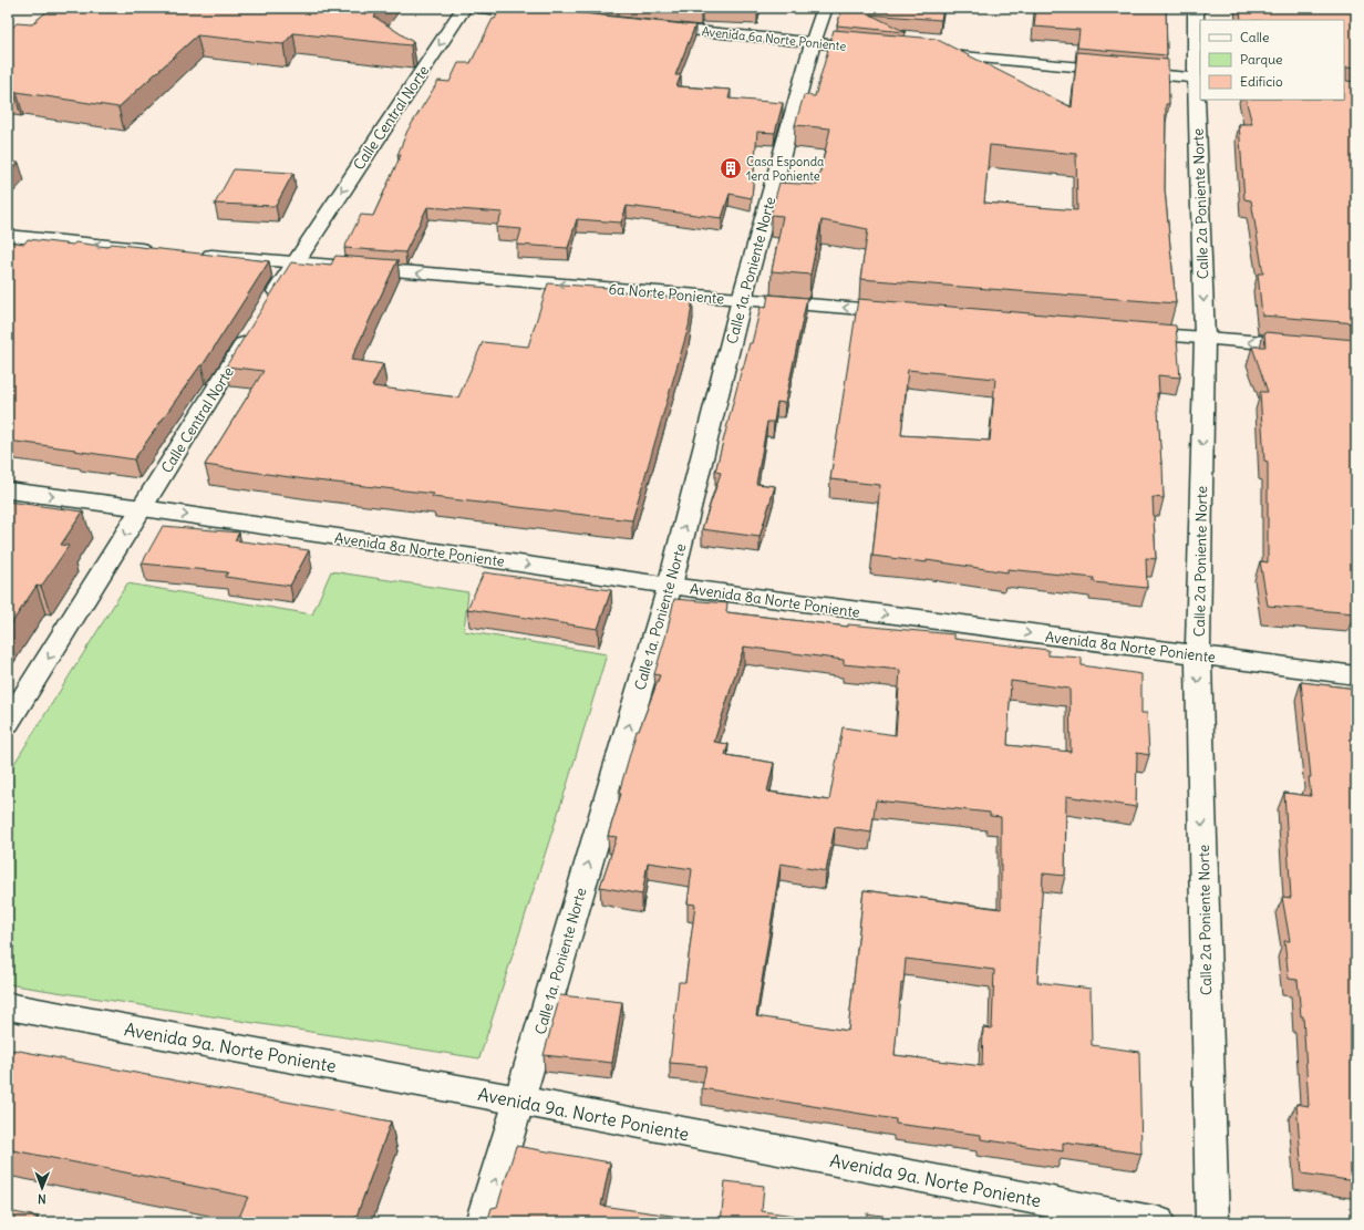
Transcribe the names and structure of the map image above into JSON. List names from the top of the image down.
{
  "streets": {
    "street": [
      "Avenida 6a Norte Poniente",
      "Calle Central Norte",
      "Calle 2a Poniente Norte",
      "Calle 1a. Poniente Norte",
      "6a Norte Poniente",
      "Avenida 8a Norte Poniente",
      "Avenida 9a. Norte Poniente"
    ]
  },
  "crossings": [
    ["Avenida 6a Norte Poniente", "Calle 1a. Poniente Norte"],
    ["Calle Central Norte", "6a Norte Poniente"],
    ["Calle Central Norte", "Avenida 8a Norte Poniente"],
    ["Calle 2a Poniente Norte", "Avenida 8a Norte Poniente"],
    ["Calle 1a. Poniente Norte", "6a Norte Poniente"],
    ["Calle 1a. Poniente Norte", "Avenida 8a Norte Poniente"],
    ["Calle 1a. Poniente Norte", "Avenida 9a. Norte Poniente"]
  ],
  "one_way": [
    "Calle Central Norte",
    "Calle 2a Poniente Norte",
    "Calle 1a. Poniente Norte",
    "6a Norte Poniente",
    "Avenida 8a Norte Poniente"
  ],
  "places": {
    "building": ["Casa Esponda 1era Poniente"]
  },
  "legend": ["Calle", "Parque", "Edificio"],
  "north": "bottom"
}
